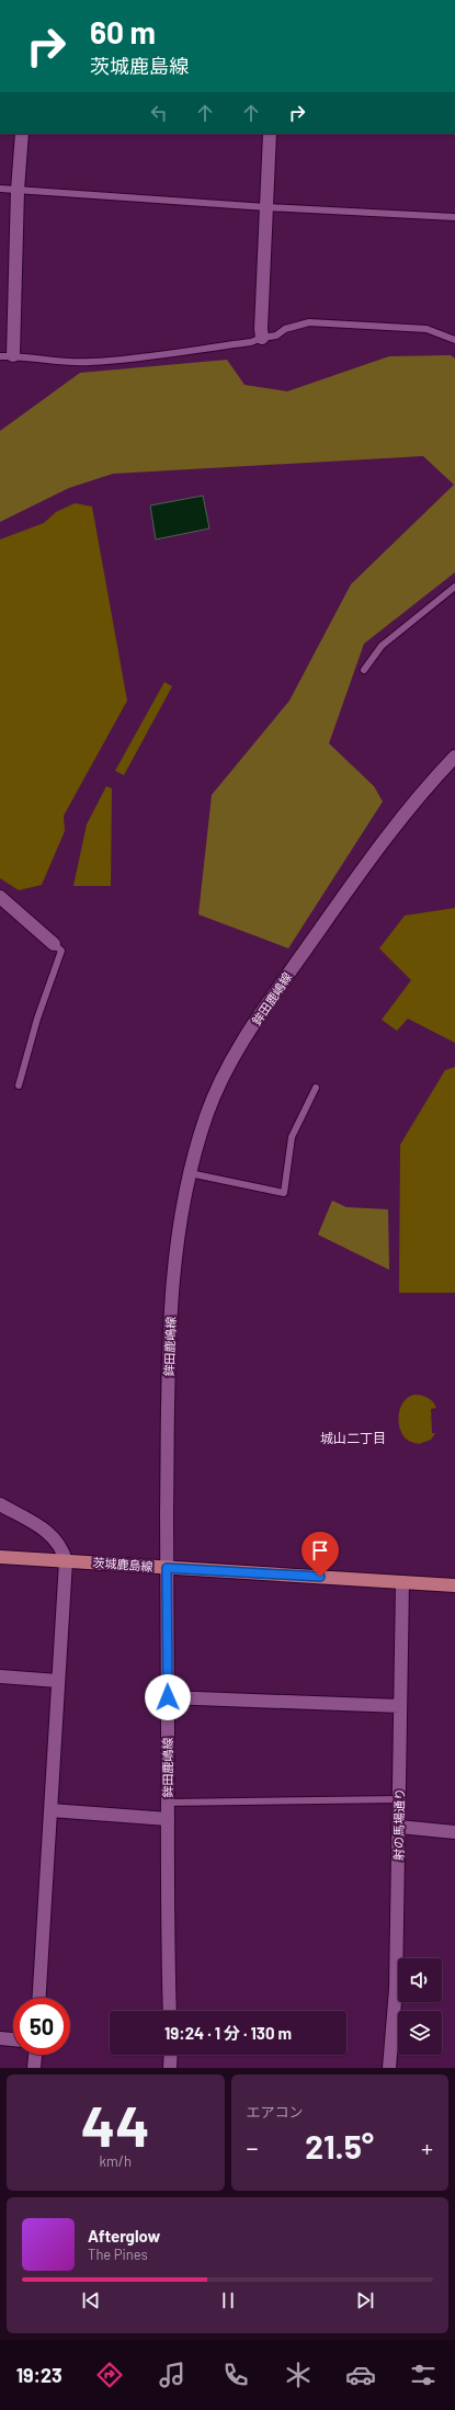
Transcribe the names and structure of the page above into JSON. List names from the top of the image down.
{
  "streets": {
    "main road": ["茨城鹿島線"],
    "street": ["鉾田鹿嶋線", "射の馬場通り"]
  },
  "crossings": [
    ["鉾田鹿嶋線", "茨城鹿島線"],
    ["茨城鹿島線", "射の馬場通り"]
  ],
  "districts": ["城山二丁目"],
  "page": {
    "turn": ["60 m", "茨城鹿島線"],
    "limit": "50",
    "trip": "19:24 · 1 分 · 130 m",
    "tile": [
      ["44", "km/h"],
      "エアコン"
    ],
    "heat": ["−", "21.5°", "+"],
    "song": ["Afterglow", "The Pines"],
    "tabs": "19:23"
  }
}
